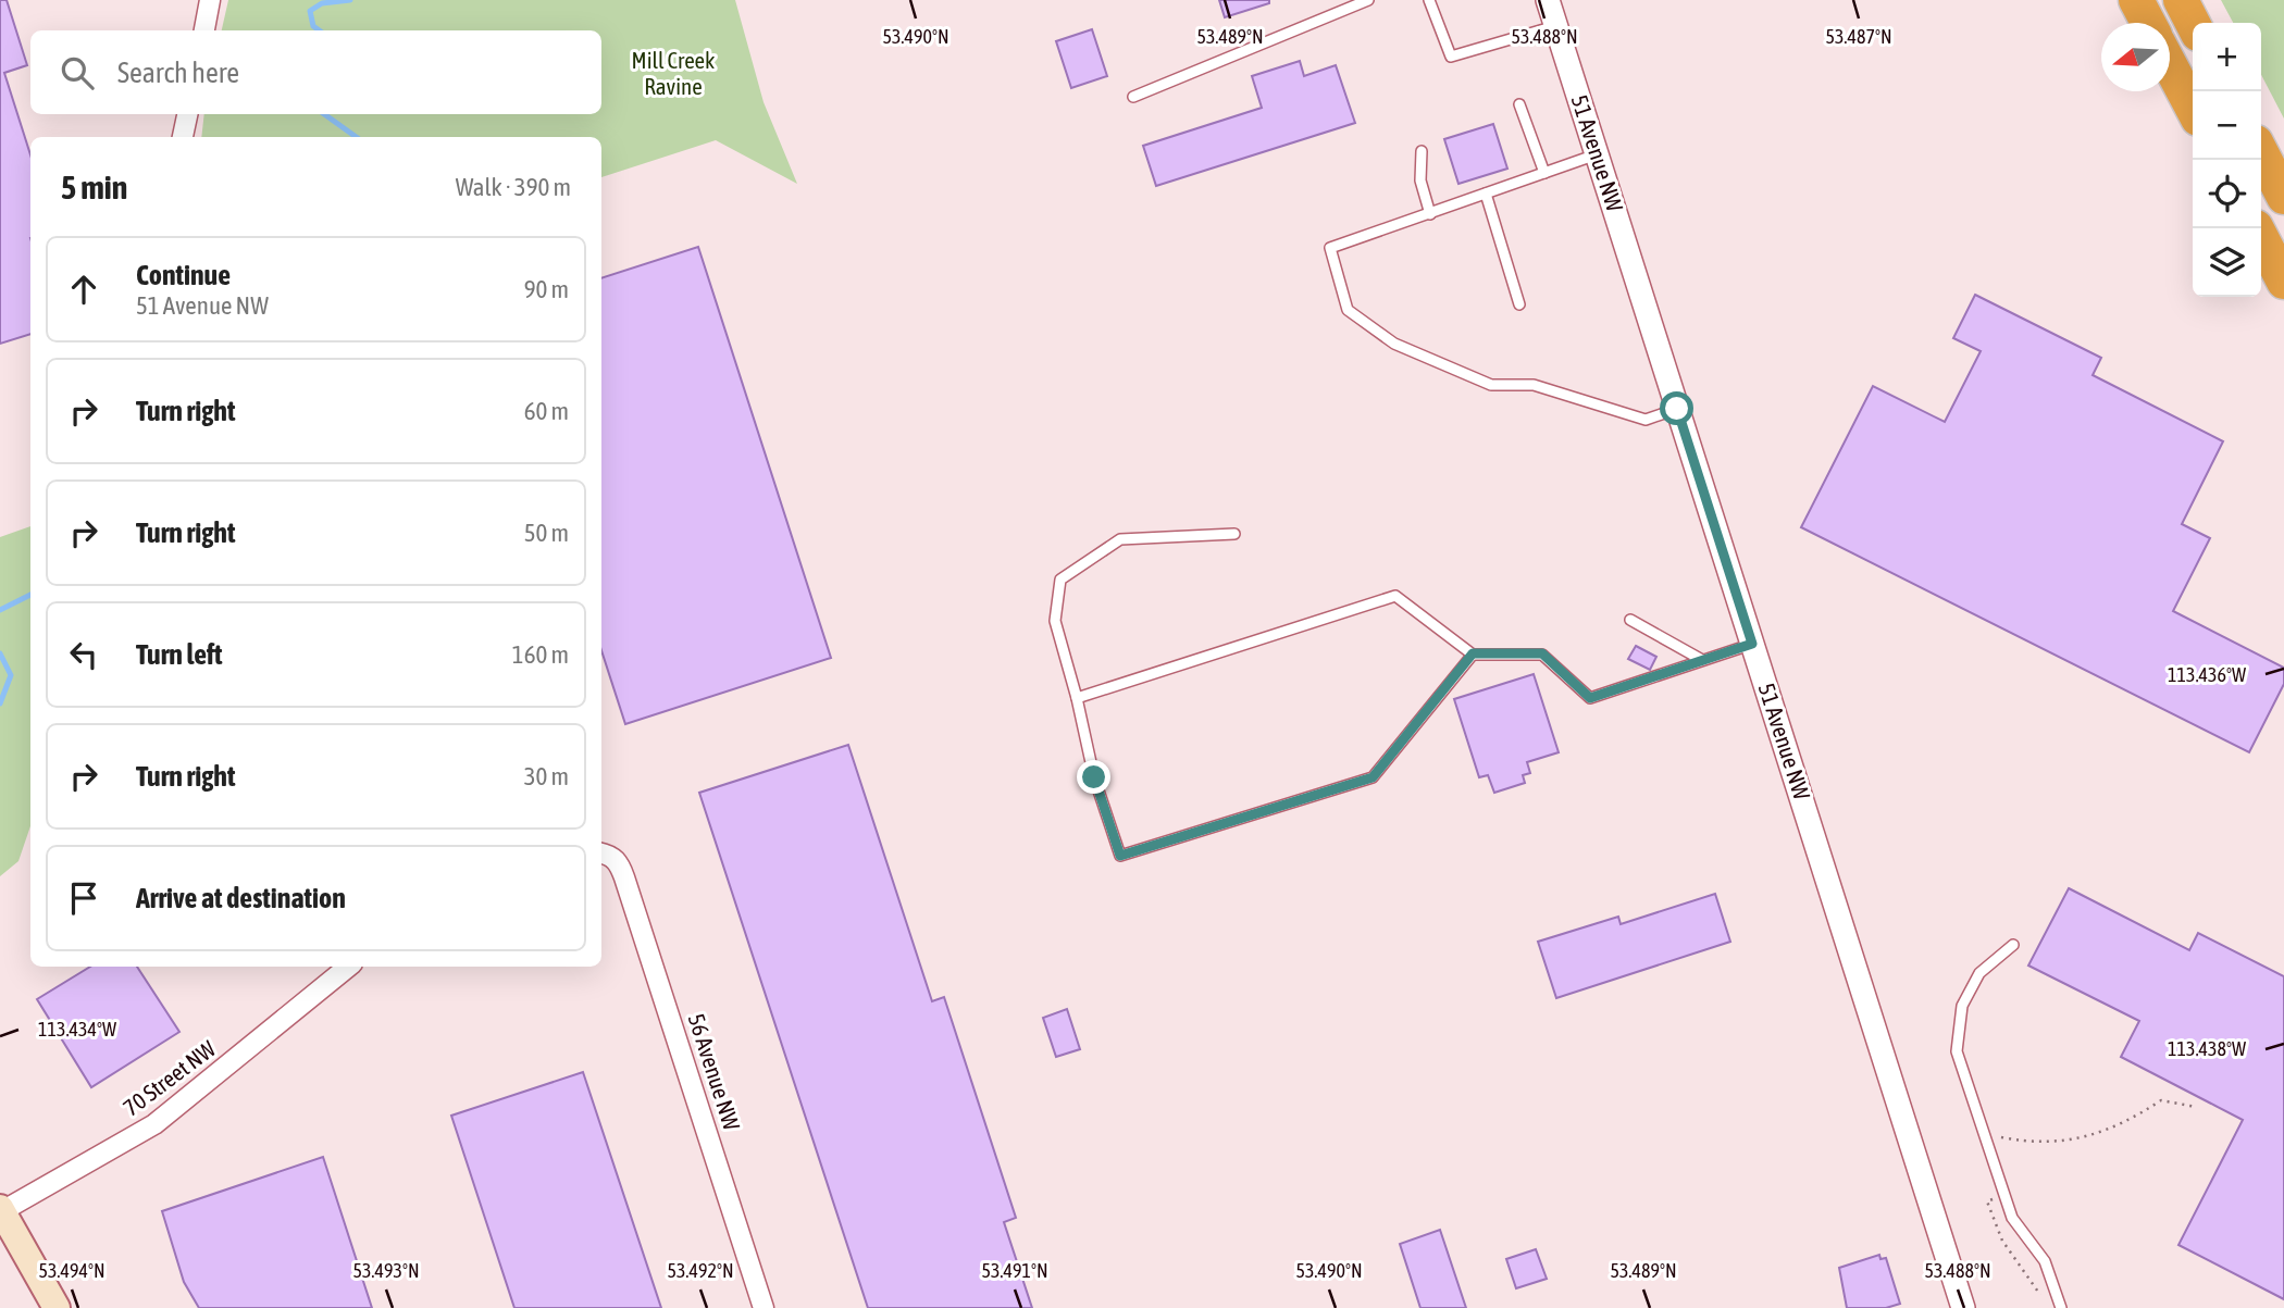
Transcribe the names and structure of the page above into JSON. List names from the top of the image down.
{
  "streets": {
    "street": ["51 Avenue NW", "56 Avenue NW", "70 Street NW"]
  },
  "parks": ["Mill Creek Ravine"],
  "north": "left",
  "page": {
    "map_buttons": ["+", "−"],
    "search": "Search here",
    "heading": ["5 min", "Walk · 390 m"],
    "list": [
      ["Continue", "51 Avenue NW", "90 m"],
      ["Turn right", "60 m"],
      ["Turn right", "50 m"],
      ["Turn left", "160 m"],
      ["Turn right", "30 m"],
      "Arrive at destination"
    ]
  },
  "coordinates": [
    "53.490°N",
    "53.489°N",
    "53.488°N",
    "53.487°N",
    "113.436°W",
    "113.434°W",
    "113.438°W",
    "53.493°N",
    "53.494°N",
    "53.492°N",
    "53.491°N"
  ]
}
